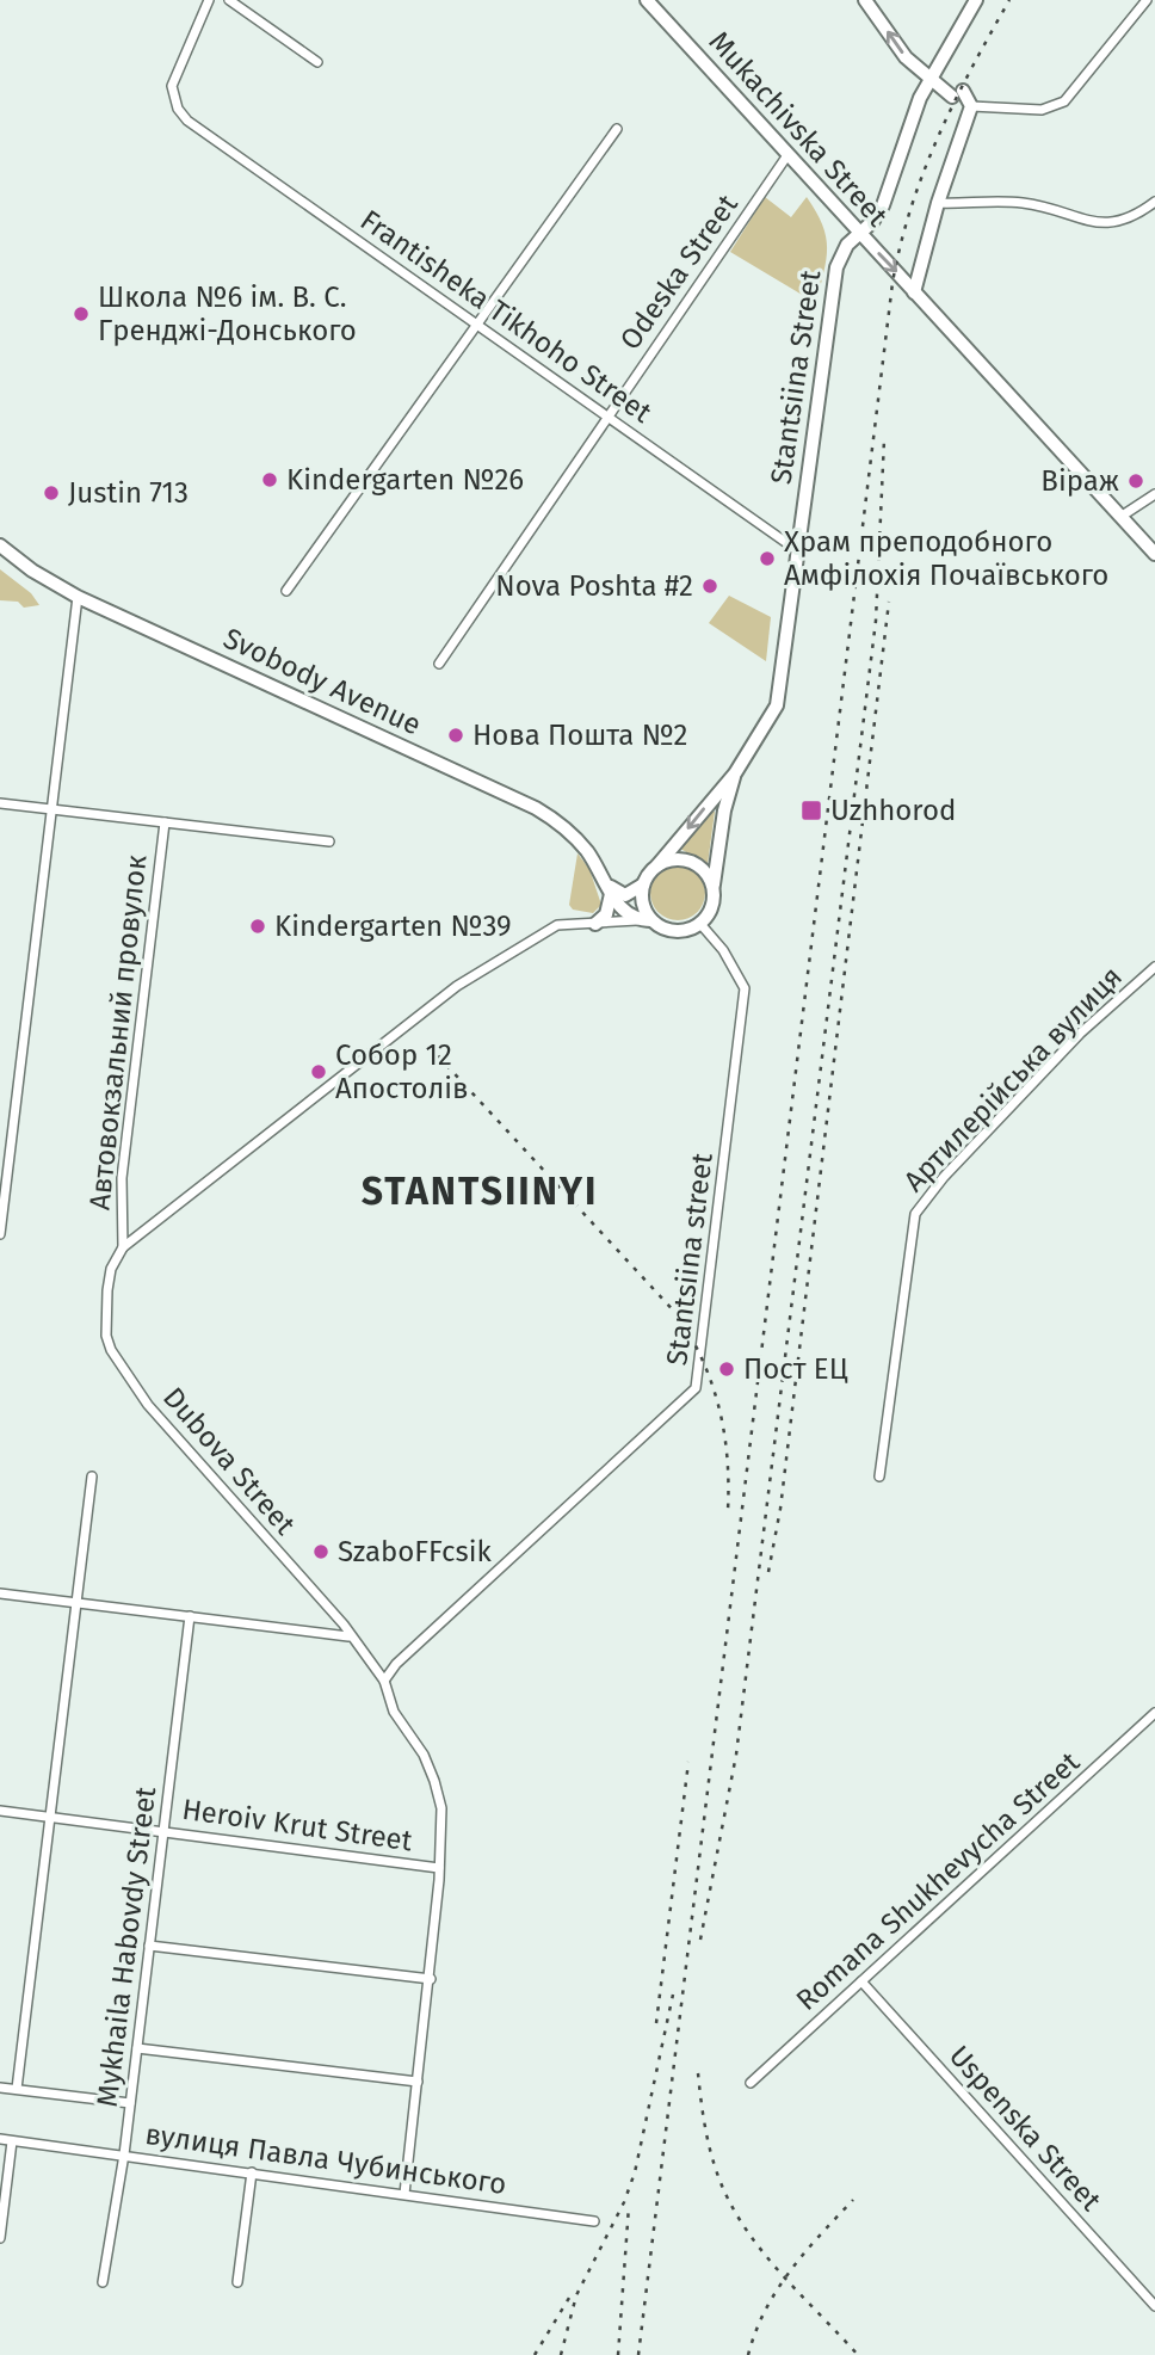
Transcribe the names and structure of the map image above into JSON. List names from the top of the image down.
{
  "streets": {
    "main road": ["Mukachivska Street", "Stantsiina Street", "Svobody Avenue"],
    "street": [
      "Odeska Street",
      "Frantisheka Tikhoho Street",
      "Автовокзальний провулок",
      "Артилерійська вулиця",
      "Stantsiina street",
      "Dubova Street",
      "Heroiv Krut Street",
      "Romana Shukhevycha Street",
      "Mykhaila Habovdy Street",
      "Uspenska Street",
      "вулиця Павла Чубинського"
    ]
  },
  "crossings": [
    ["Mukachivska Street", "Odeska Street"],
    ["Mukachivska Street", "Stantsiina Street"],
    ["Odeska Street", "Frantisheka Tikhoho Street"],
    ["Frantisheka Tikhoho Street", "Stantsiina Street"],
    ["Stantsiina Street", "Svobody Avenue"],
    ["Stantsiina Street", "Stantsiina street"],
    ["Svobody Avenue", "Stantsiina street"],
    ["Автовокзальний провулок", "Dubova Street"],
    ["Stantsiina street", "Dubova Street"],
    ["Dubova Street", "Heroiv Krut Street"],
    ["Dubova Street", "вулиця Павла Чубинського"],
    ["Heroiv Krut Street", "Mykhaila Habovdy Street"],
    ["Romana Shukhevycha Street", "Uspenska Street"],
    ["Mykhaila Habovdy Street", "вулиця Павла Чубинського"]
  ],
  "districts": ["STANTSIINYI"],
  "places": {
    "other": [
      "Школа №6 ім. В. С. Гренджі-Донського",
      "Kindergarten №26",
      "Віраж",
      "Justin 713",
      "Храм преподобного Амфілохія Почаївського",
      "Nova Poshta #2",
      "Нова Пошта №2",
      "Kindergarten №39",
      "Собор 12 Апостолів",
      "Пост ЕЦ",
      "SzaboFFcsik"
    ],
    "transit": ["Uzhhorod"]
  }
}
